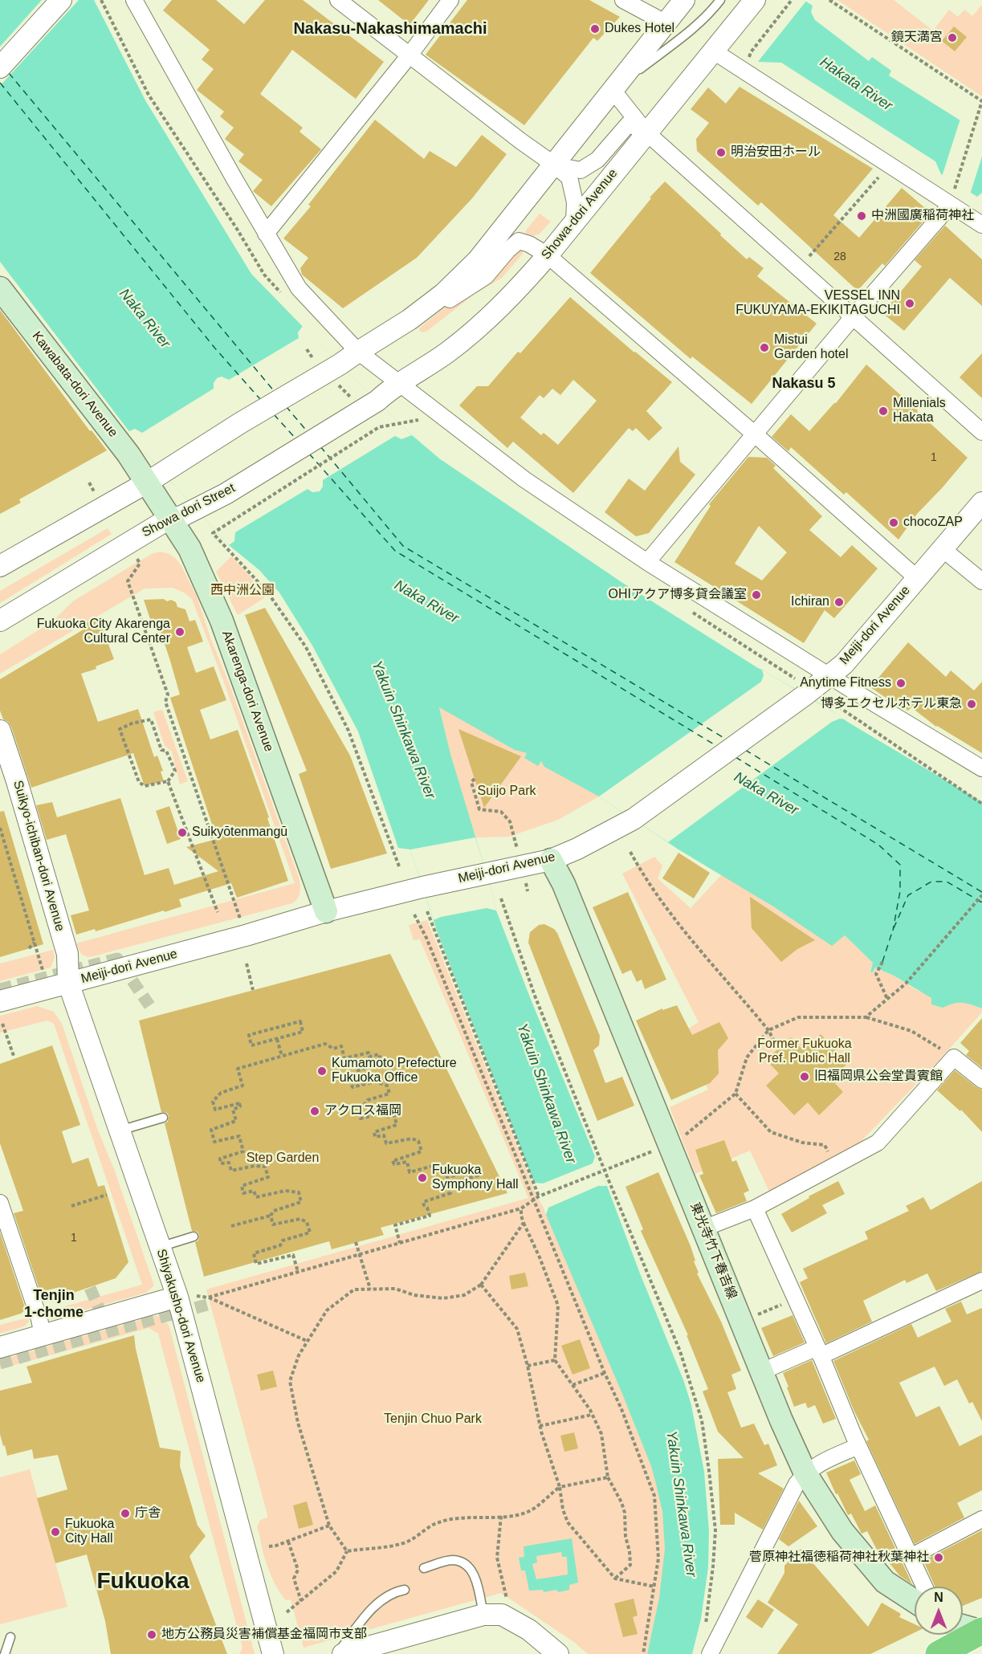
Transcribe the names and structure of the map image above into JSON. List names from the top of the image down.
{
  "streets": {
    "main road": ["Kawabata-dori Avenue", "Akarenga-dori Avenue", "東光寺竹下春吉線"],
    "street": [
      "Showa-dori Avenue",
      "Showa dori Street",
      "Meiji-dori Avenue",
      "Suikyo-ichiban-dori Avenue",
      "Shiyakusho-dori Avenue"
    ]
  },
  "crossings": [
    ["Showa-dori Avenue", "Showa dori Street"],
    ["Kawabata-dori Avenue", "Akarenga-dori Avenue"],
    ["Showa dori Street", "Akarenga-dori Avenue"],
    ["Meiji-dori Avenue", "Akarenga-dori Avenue"],
    ["Meiji-dori Avenue", "Suikyo-ichiban-dori Avenue"],
    ["Meiji-dori Avenue", "東光寺竹下春吉線"],
    ["Meiji-dori Avenue", "Shiyakusho-dori Avenue"],
    ["Suikyo-ichiban-dori Avenue", "Shiyakusho-dori Avenue"]
  ],
  "districts": [
    "Nakasu-Nakashimamachi",
    "Nakasu 5",
    "Tenjin 1-chome",
    "Fukuoka"
  ],
  "water": ["Hakata River", "Naka River", "Yakuin Shinkawa River"],
  "parks": [
    "西中洲公園",
    "Suijo Park",
    "Former Fukuoka Pref. Public Hall",
    "Step Garden",
    "Tenjin Chuo Park"
  ],
  "places": [
    "Dukes Hotel",
    "鏡天満宮",
    "明治安田ホール",
    "中洲國廣稲荷神社",
    "VESSEL INN FUKUYAMA-EKIKITAGUCHI",
    "Mistui Garden hotel",
    "Millenials Hakata",
    "chocoZAP",
    "OHIアクア博多貸会議室",
    "Ichiran",
    "Fukuoka City Akarenga Cultural Center",
    "Anytime Fitness",
    "博多エクセルホテル東急",
    "Suikyōtenmangū",
    "Kumamoto Prefecture Fukuoka Office",
    "旧福岡県公会堂貴賓館",
    "アクロス福岡",
    "Fukuoka Symphony Hall",
    "庁舎",
    "Fukuoka City Hall",
    "菅原神社福徳稲荷神社秋葉神社",
    "地方公務員災害補償基金福岡市支部"
  ],
  "house_numbers": ["28", "1", "1"],
  "north": "top"
}
